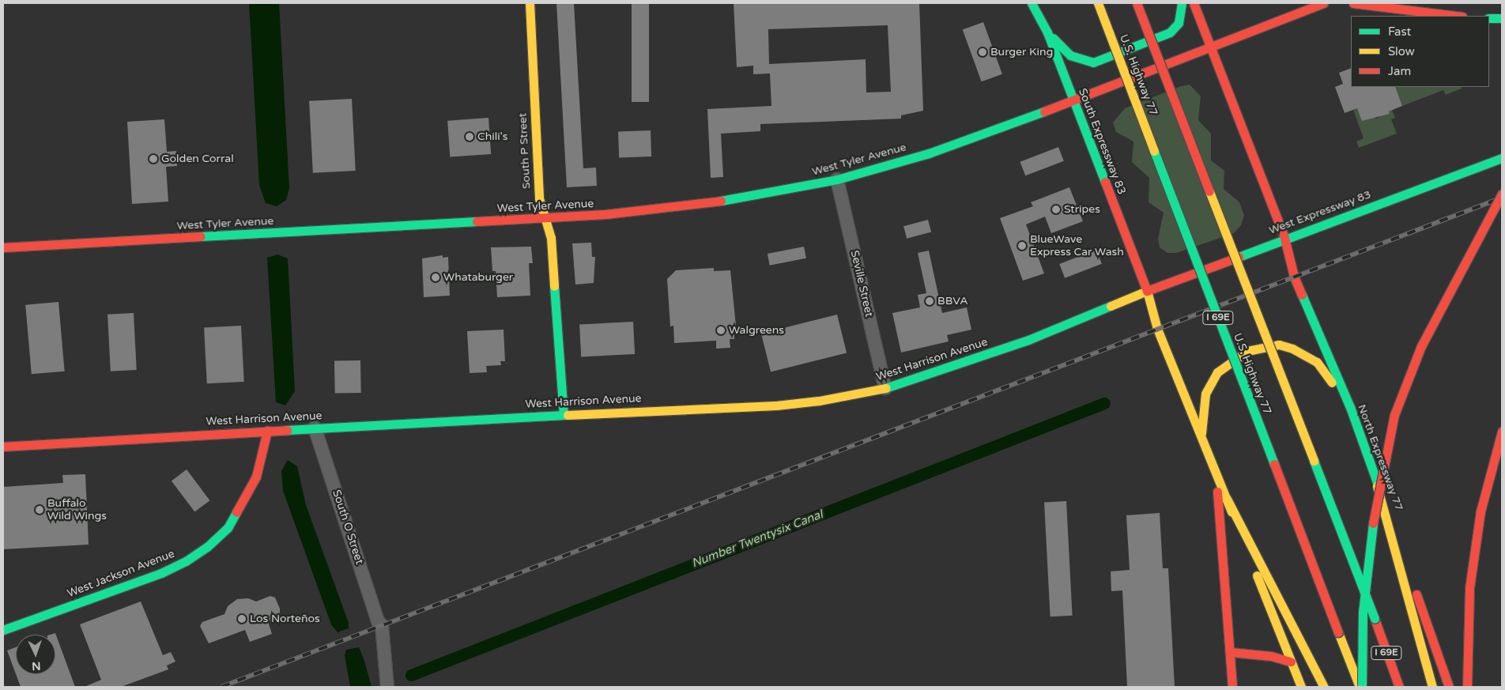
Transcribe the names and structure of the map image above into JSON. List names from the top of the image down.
{
  "streets": {
    "main road": [
      "U.S. Highway 77",
      "South Expressway 83",
      "South P Street",
      "West Tyler Avenue",
      "West Expressway 83",
      "I 69E",
      "West Harrison Avenue",
      "North Expressway 77",
      "West Jackson Avenue"
    ],
    "street": ["Seville Street", "South O Street"]
  },
  "crossings": [
    ["South Expressway 83", "West Tyler Avenue"],
    ["South Expressway 83", "West Expressway 83"],
    ["South Expressway 83", "West Harrison Avenue"],
    ["South P Street", "West Tyler Avenue"],
    ["South P Street", "West Harrison Avenue"],
    ["West Tyler Avenue", "Seville Street"],
    ["West Expressway 83", "West Harrison Avenue"],
    ["West Expressway 83", "North Expressway 77"],
    ["Seville Street", "West Harrison Avenue"],
    ["West Harrison Avenue", "South O Street"],
    ["West Harrison Avenue", "West Jackson Avenue"]
  ],
  "water": ["Number Twentysix Canal"],
  "places": [
    "Burger King",
    "Chili's",
    "Golden Corral",
    "Stripes",
    "BlueWave Express Car Wash",
    "Whataburger",
    "BBVA",
    "Walgreens",
    "Buffalo Wild Wings",
    "Los Norteños"
  ],
  "legend": ["Fast", "Slow", "Jam"],
  "north": "bottom"
}
